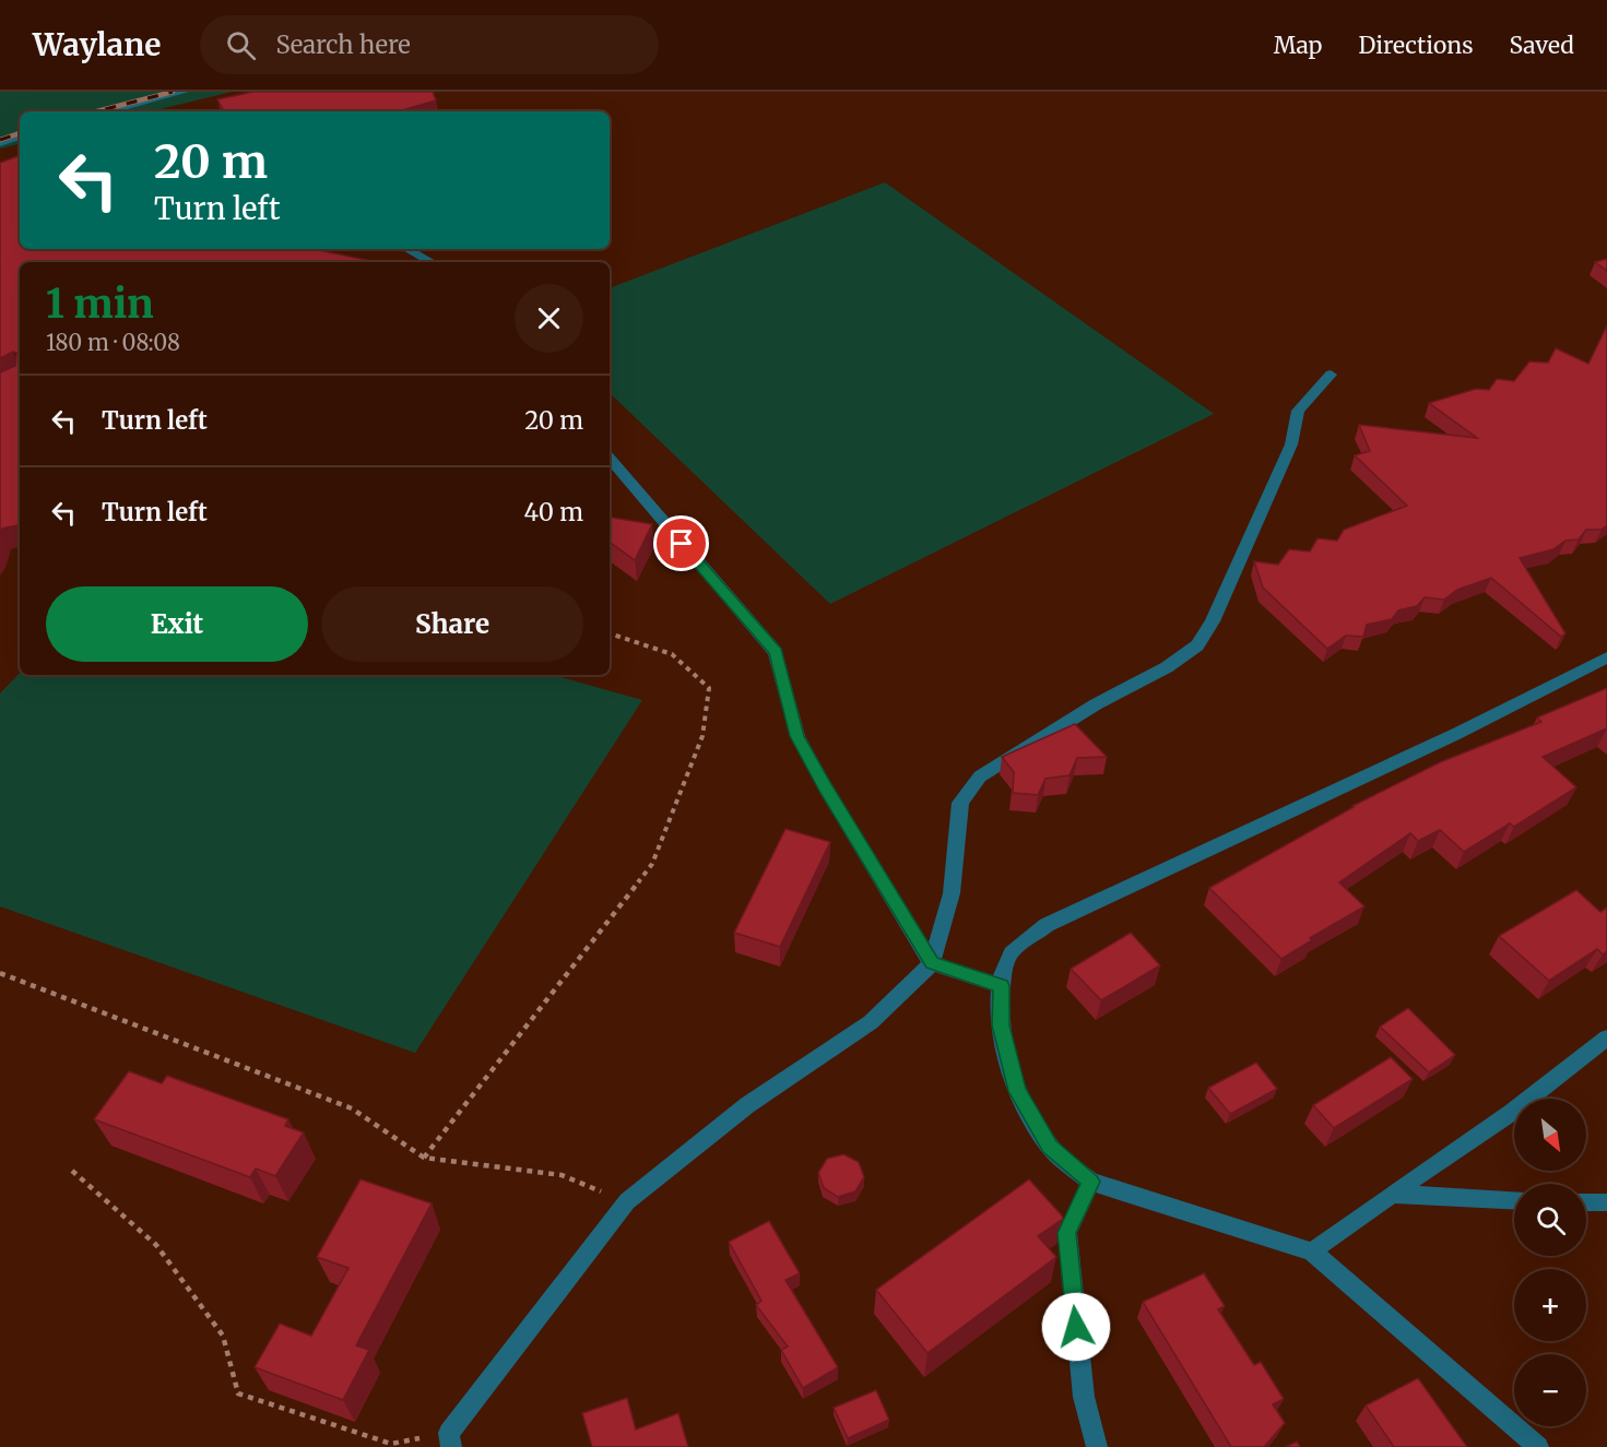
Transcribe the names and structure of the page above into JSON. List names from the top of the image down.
{
  "north": "bottom right",
  "page": {
    "header": "Waylane",
    "search": "Search here",
    "nav": ["Map", "Directions", "Saved"],
    "turn": ["20 m", "Turn left"],
    "heading": ["1 min", "180 m · 08:08"],
    "list": [
      {
        "name": "Turn left",
        "value": "20 m"
      },
      {
        "name": "Turn left",
        "value": "40 m"
      }
    ],
    "buttons": ["Exit", "Share"],
    "map_buttons": ["+", "−"]
  }
}
